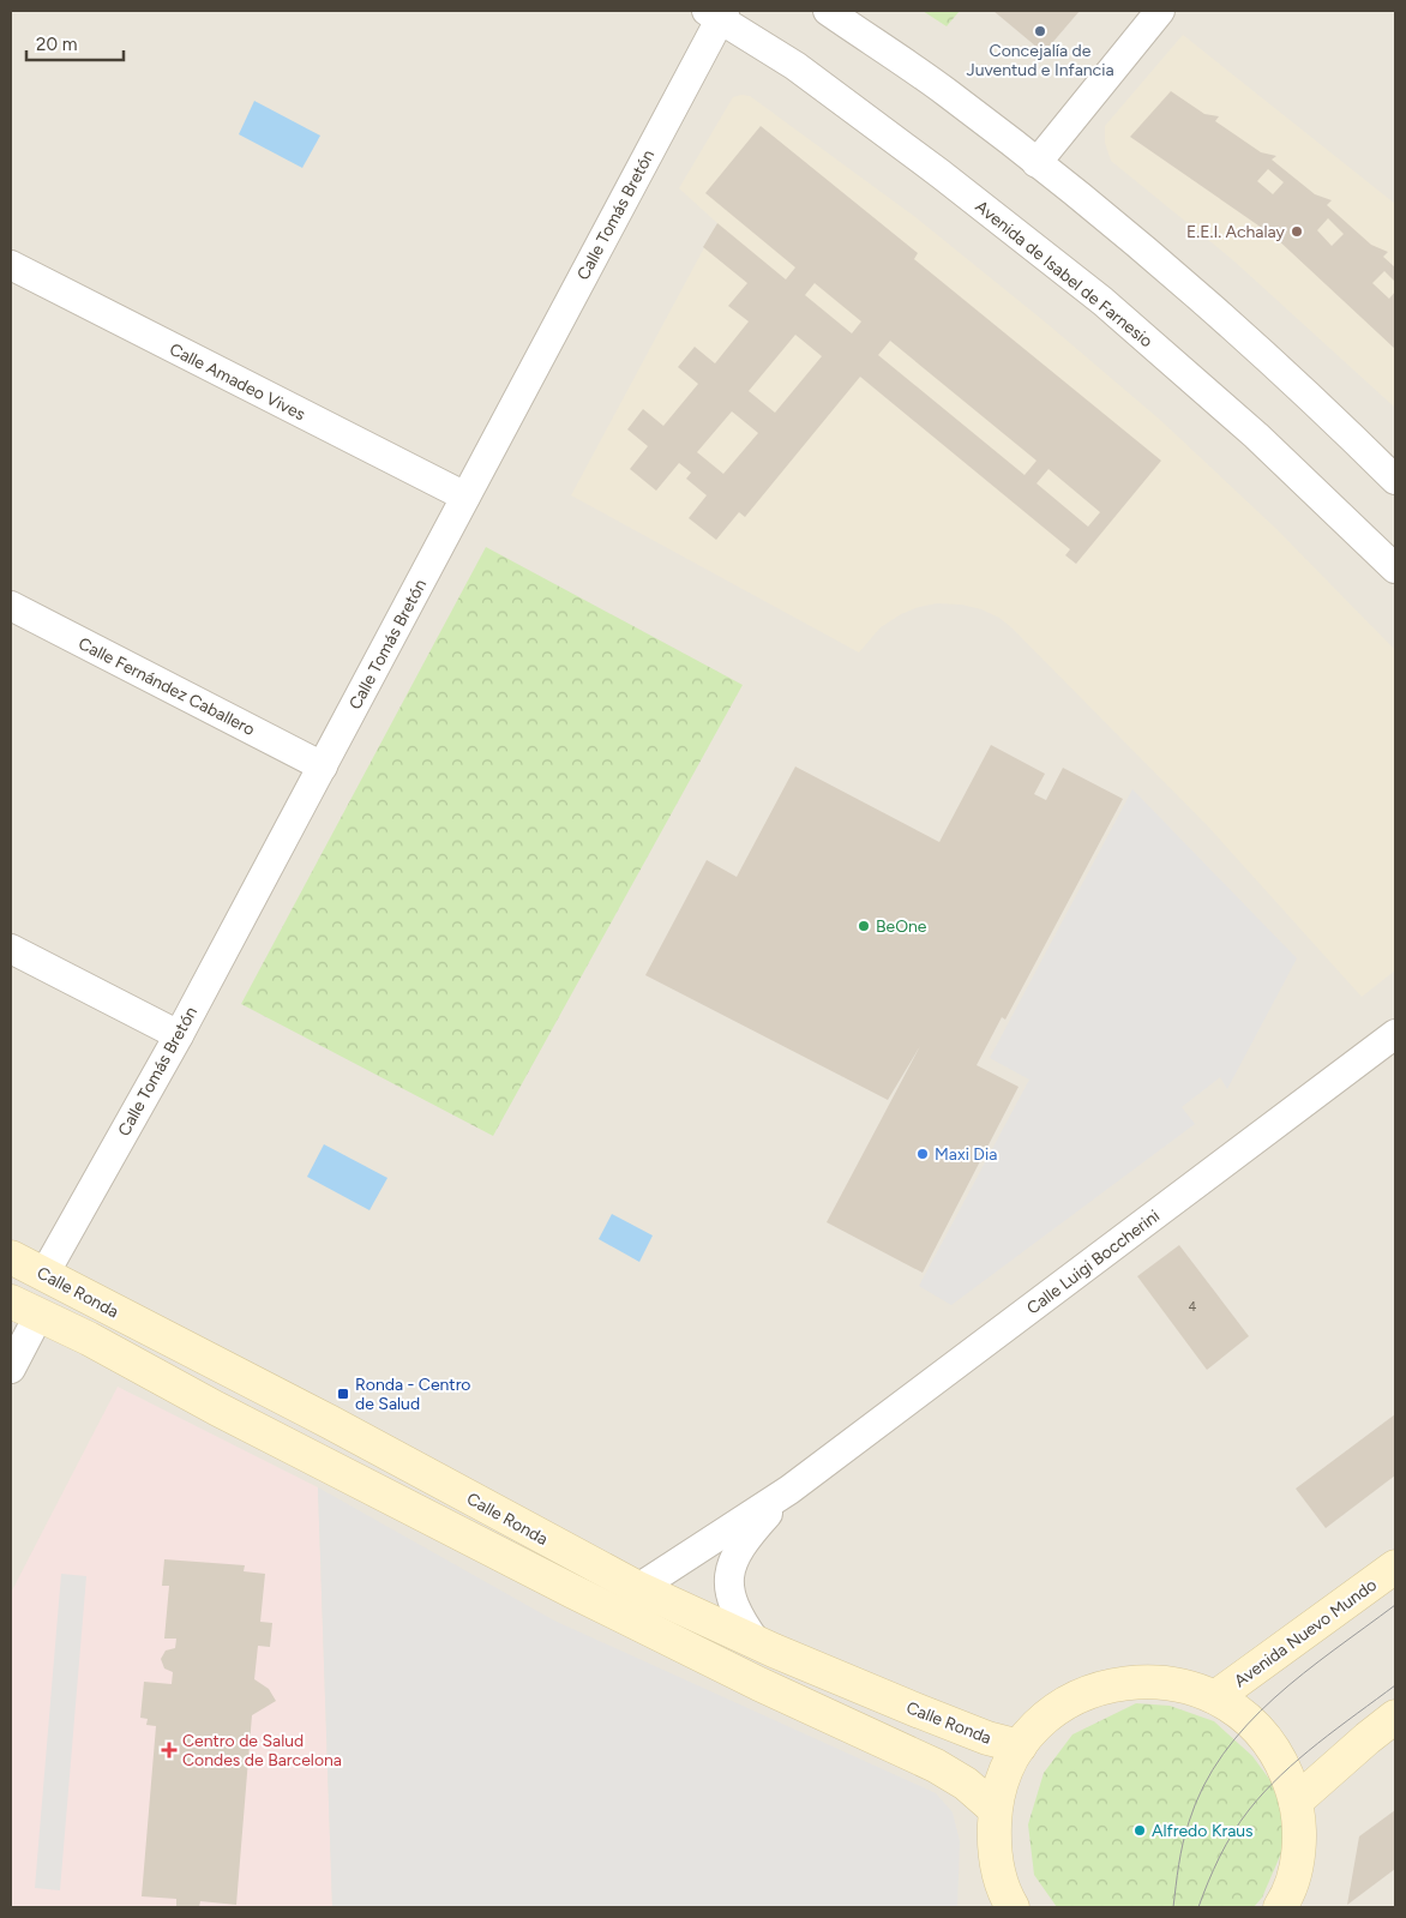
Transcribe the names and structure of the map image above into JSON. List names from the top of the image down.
{
  "streets": {
    "street": [
      "Calle Tomás Bretón",
      "Avenida de Isabel de Farnesio",
      "Calle Amadeo Vives",
      "Calle Fernández Caballero",
      "Calle Luigi Boccherini",
      "Calle Ronda",
      "Avenida Nuevo Mundo"
    ]
  },
  "crossings": [
    ["Calle Tomás Bretón", "Avenida de Isabel de Farnesio"],
    ["Calle Tomás Bretón", "Calle Amadeo Vives"],
    ["Calle Tomás Bretón", "Calle Fernández Caballero"],
    ["Calle Tomás Bretón", "Calle Ronda"],
    ["Calle Luigi Boccherini", "Calle Ronda"]
  ],
  "places": {
    "other": [
      "Concejalía de Juventud e Infancia",
      "E.E.I. Achalay",
      "BeOne",
      "Maxi Dia",
      "Alfredo Kraus"
    ],
    "transit": ["Ronda - Centro de Salud"],
    "health": ["Centro de Salud Condes de Barcelona"]
  },
  "house_numbers": ["4"],
  "scale_bar": "20 m"
}
